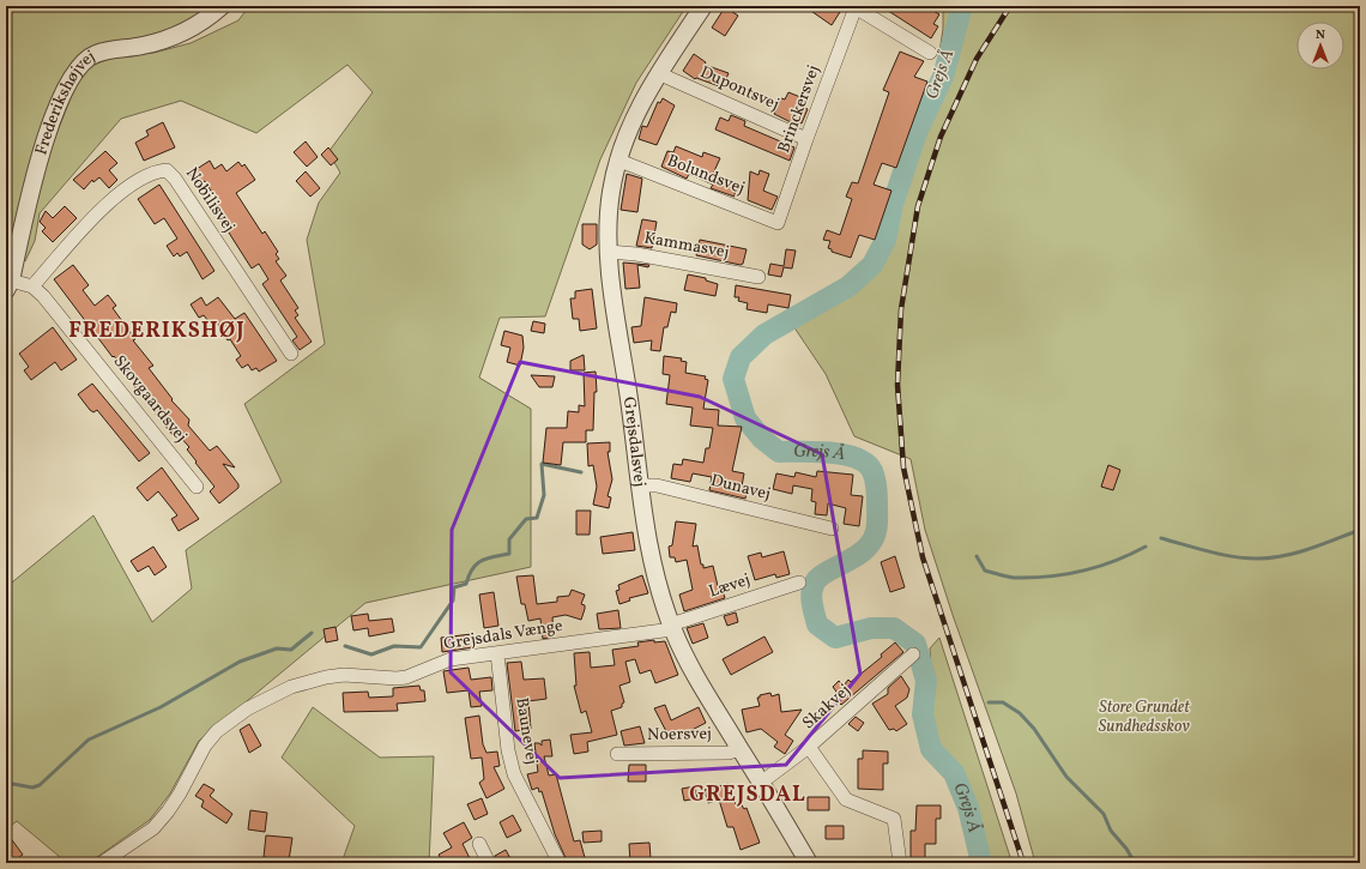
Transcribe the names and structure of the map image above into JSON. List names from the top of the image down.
{
  "streets": {
    "street": [
      "Dupontsvej",
      "Frederikshøjvej",
      "Brinckersvej",
      "Bolundsvej",
      "Nobilisvej",
      "Kammasvej",
      "Skovgaardsvej",
      "Grejsdalsvej",
      "Dunavej",
      "Lævej",
      "Grejsdals Vænge",
      "Skakvej",
      "Baunevej",
      "Noersvej"
    ]
  },
  "crossings": [
    ["Dupontsvej", "Brinckersvej"],
    ["Dupontsvej", "Grejsdalsvej"],
    ["Frederikshøjvej", "Skovgaardsvej"],
    ["Brinckersvej", "Bolundsvej"],
    ["Bolundsvej", "Grejsdalsvej"],
    ["Nobilisvej", "Skovgaardsvej"],
    ["Kammasvej", "Grejsdalsvej"],
    ["Grejsdalsvej", "Dunavej"],
    ["Grejsdalsvej", "Lævej"],
    ["Grejsdalsvej", "Grejsdals Vænge"],
    ["Grejsdalsvej", "Skakvej"],
    ["Grejsdalsvej", "Noersvej"],
    ["Lævej", "Grejsdals Vænge"],
    ["Grejsdals Vænge", "Baunevej"]
  ],
  "districts": ["FREDERIKSHØJ", "GREJSDAL"],
  "water": ["Grejs Å"],
  "parks": ["Store Grundet Sundhedsskov"],
  "north": "top"
}
